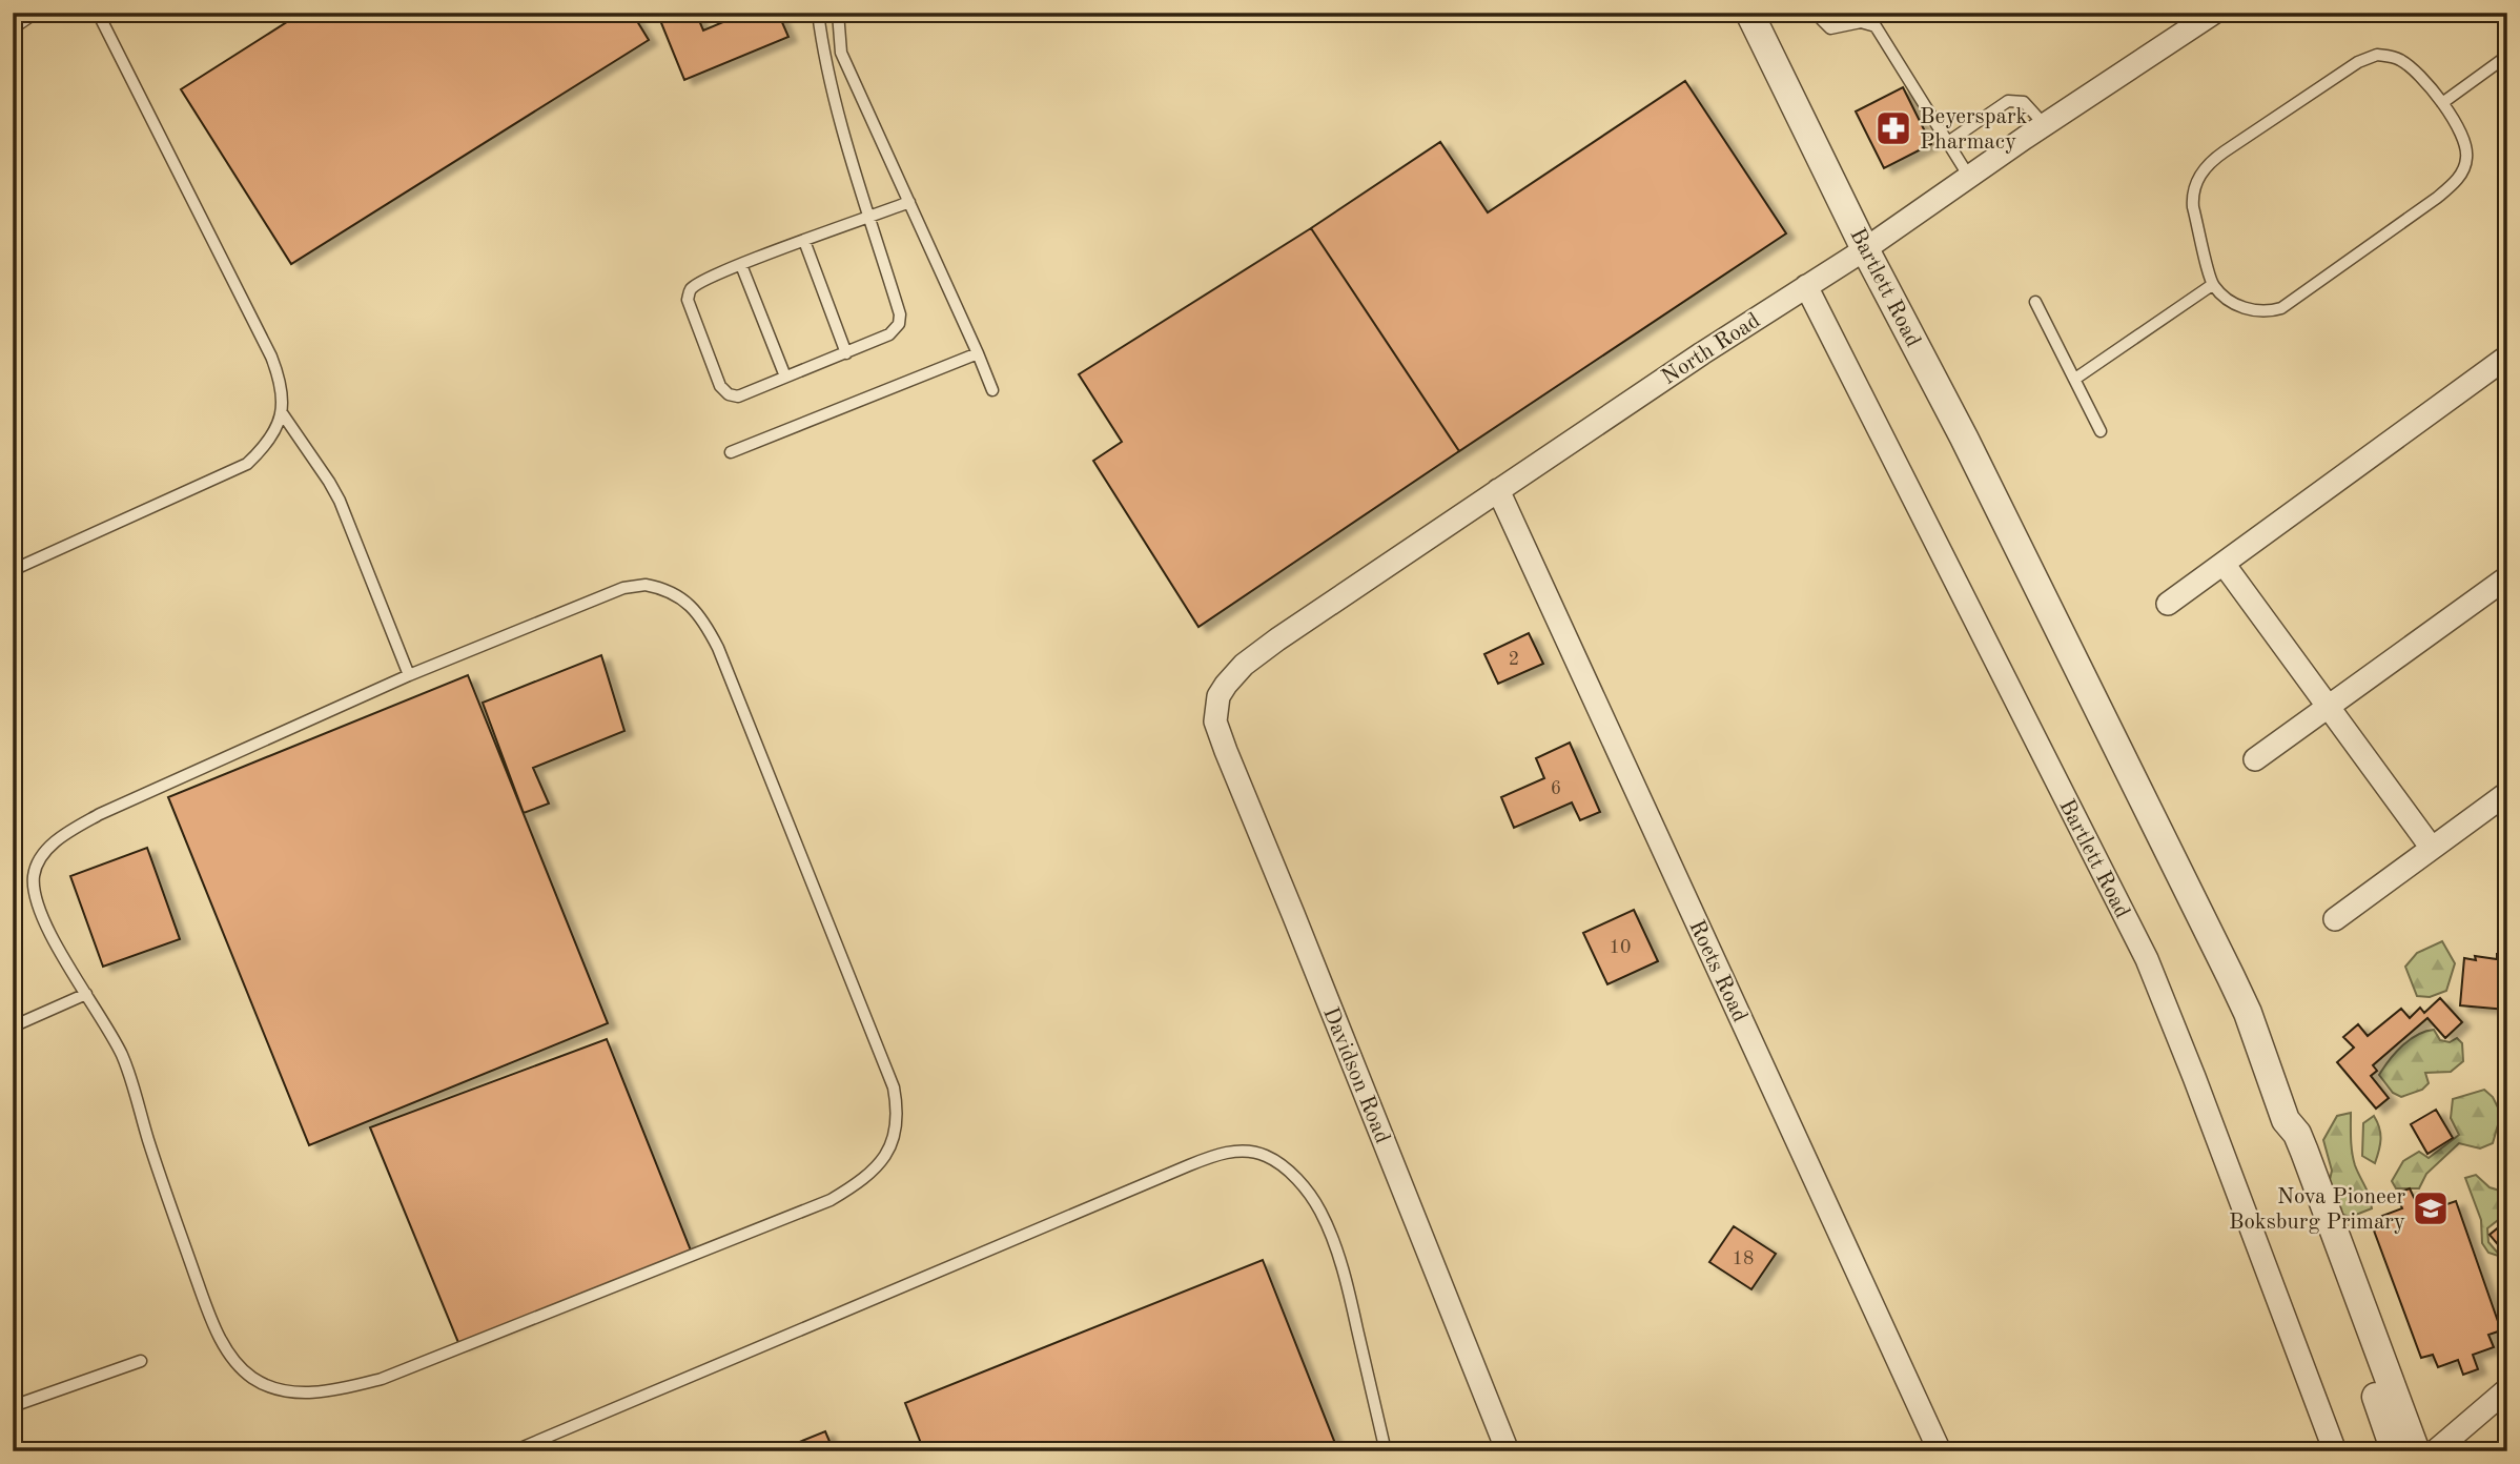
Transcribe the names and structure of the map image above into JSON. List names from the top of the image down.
{
  "streets": {
    "street": [
      "Bartlett Road",
      "North Road",
      "Roets Road",
      "Davidson Road"
    ]
  },
  "crossings": [
    ["Bartlett Road", "North Road"],
    ["North Road", "Roets Road"],
    ["North Road", "Davidson Road"]
  ],
  "places": {
    "pharmacy": ["Beyerspark Pharmacy"],
    "school or university": ["Nova Pioneer Boksburg Primary"]
  },
  "house_numbers": [
    "2",
    "6",
    "10",
    "18"
  ]
}
